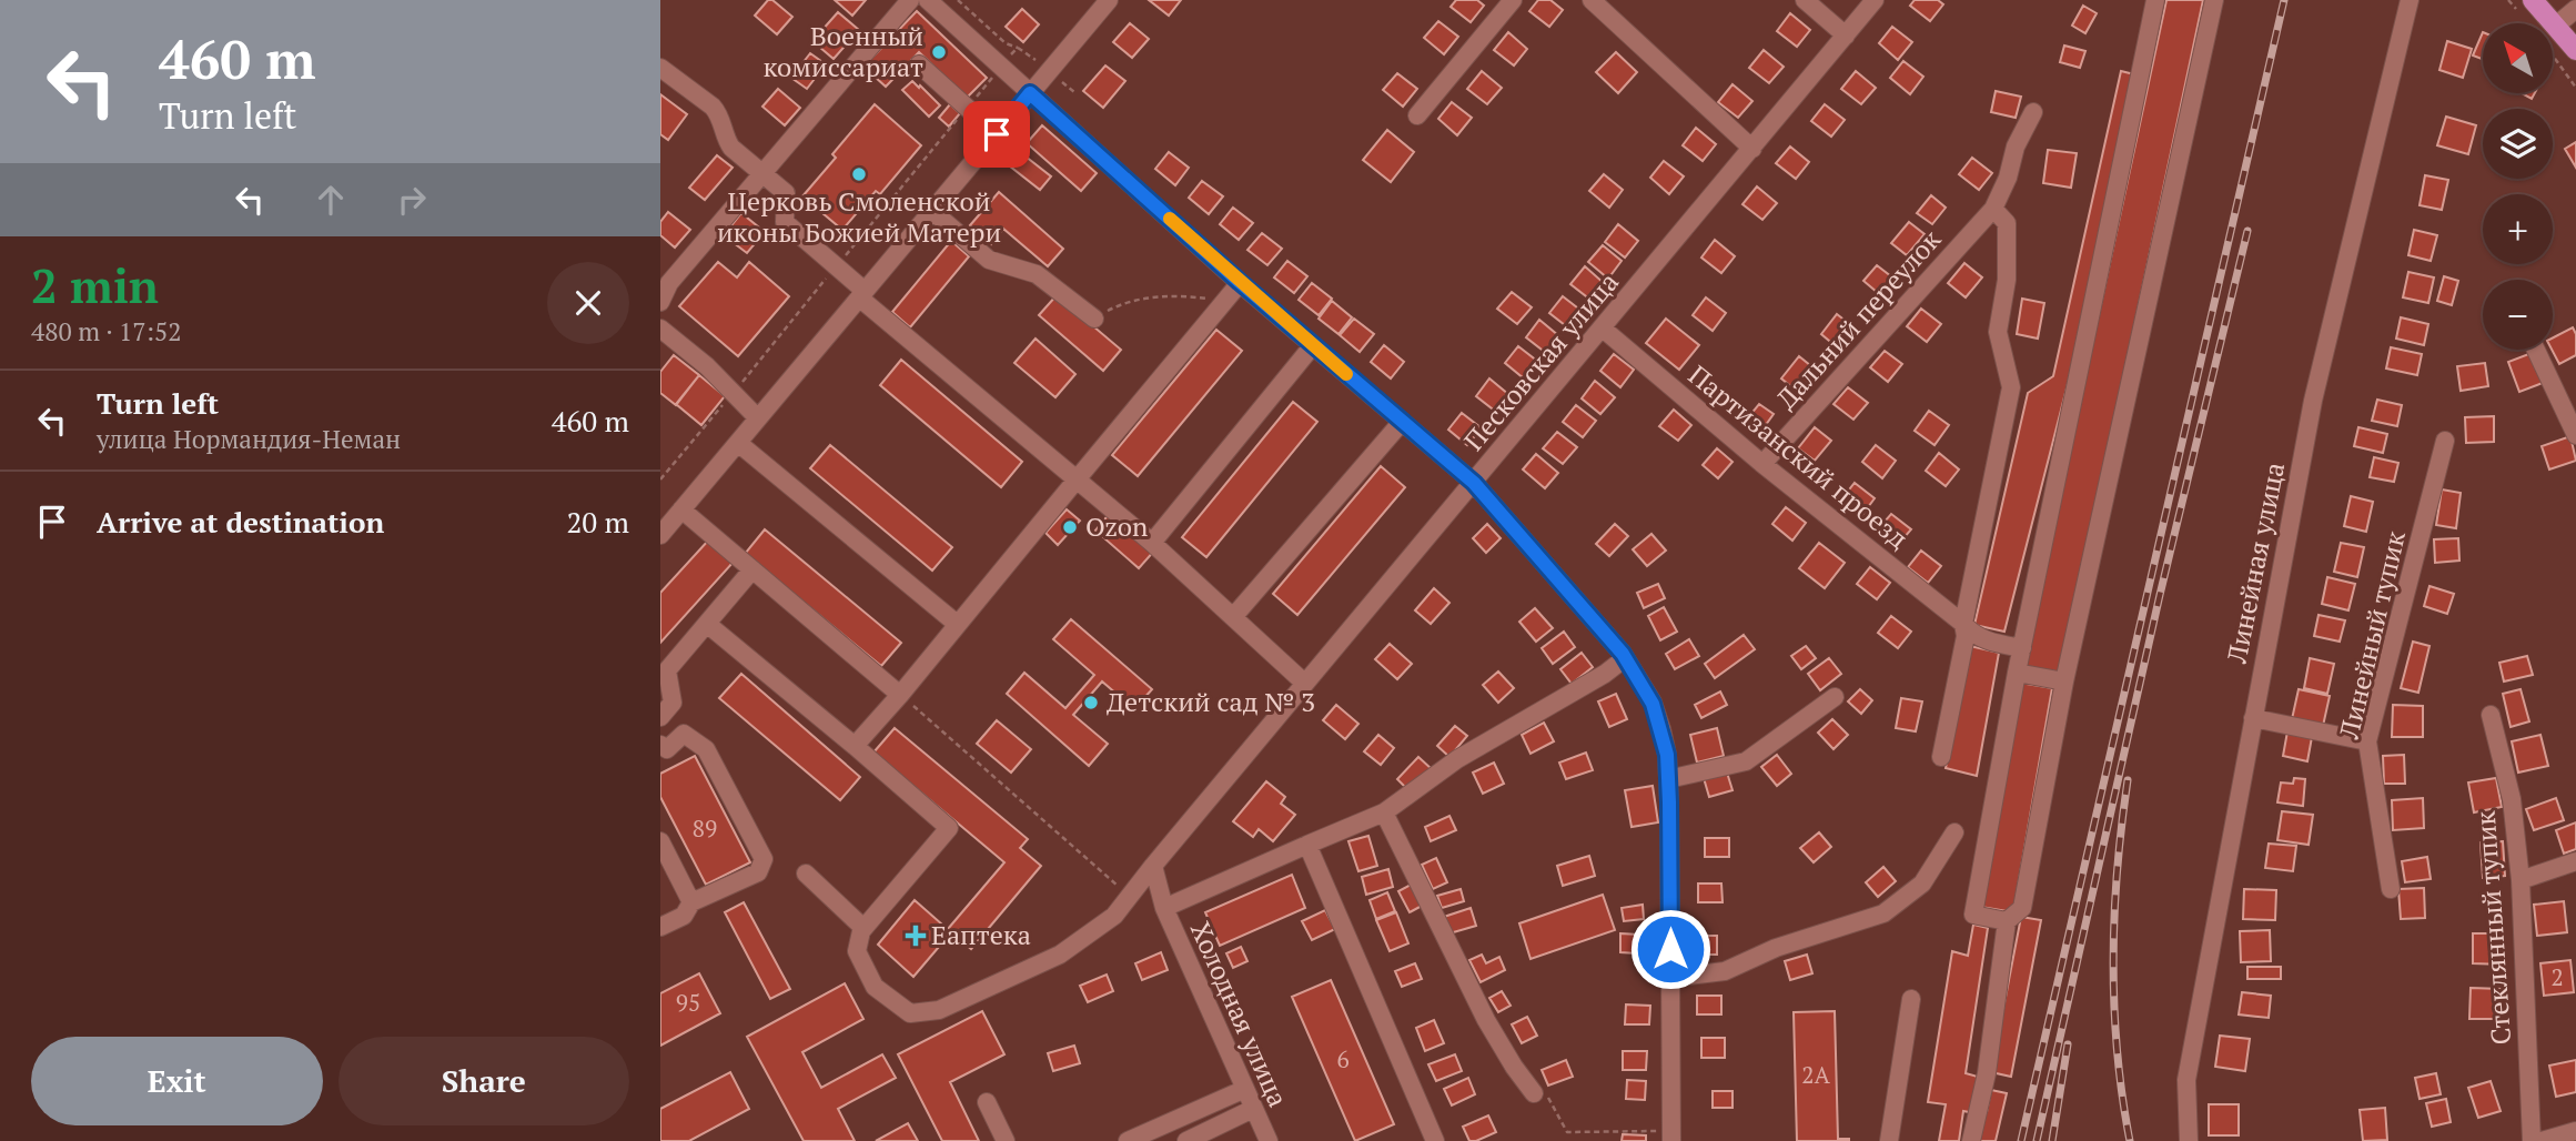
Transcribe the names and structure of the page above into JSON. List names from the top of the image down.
{
  "streets": {
    "street": [
      "Дальний переулок",
      "Песковская улица",
      "Партизанский проезд",
      "Линейная улица",
      "Линейный тупик",
      "Стеклянный тупик",
      "Холодная улица"
    ]
  },
  "crossings": [
    ["Дальний переулок", "Партизанский проезд"],
    ["Песковская улица", "Партизанский проезд"]
  ],
  "places": {
    "other": [
      "Военный комиссариат",
      "Церковь Смоленской иконы Божией Матери",
      "Ozon",
      "Детский сад № 3"
    ],
    "health": ["Еаптека"]
  },
  "house_numbers": [
    "89",
    "2",
    "95",
    "6",
    "2А"
  ],
  "north": "top left",
  "page": {
    "turn": ["460 m", "Turn left"],
    "map_buttons": ["+", "−"],
    "heading": ["2 min", "480 m · 17:52"],
    "list": [
      {
        "name": "Turn left",
        "note": "улица Нормандия-Неман",
        "value": "460 m"
      },
      {
        "name": "Arrive at destination",
        "value": "20 m"
      }
    ],
    "buttons": ["Exit", "Share"]
  }
}
